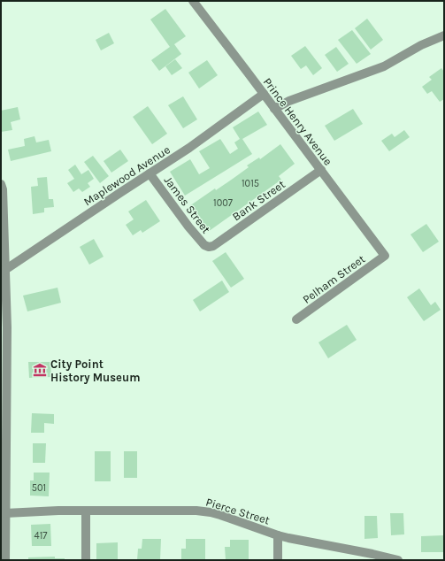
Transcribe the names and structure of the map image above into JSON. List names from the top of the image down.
{
  "streets": {
    "street": [
      "Prince Henry Avenue",
      "Maplewood Avenue",
      "Bank Street",
      "James Street",
      "Pelham Street",
      "Pierce Street"
    ]
  },
  "crossings": [
    ["Prince Henry Avenue", "Maplewood Avenue"],
    ["Prince Henry Avenue", "Bank Street"],
    ["Prince Henry Avenue", "Pelham Street"],
    ["Maplewood Avenue", "James Street"],
    ["Bank Street", "James Street"]
  ],
  "places": {
    "museum": ["City Point History Museum"]
  },
  "house_numbers": [
    "1015",
    "1007",
    "501",
    "417"
  ]
}
